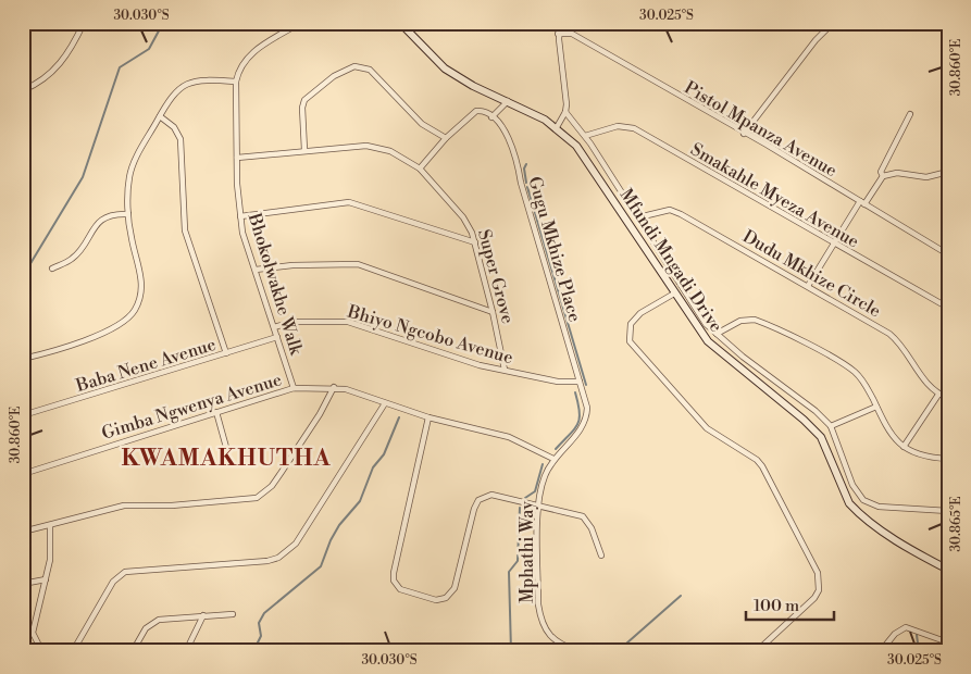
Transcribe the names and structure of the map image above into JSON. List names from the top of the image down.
{
  "streets": {
    "street": [
      "Pistol Mpanza Avenue",
      "Smakahle Myeza Avenue",
      "Gugu Mkhize Place",
      "Mfundi Mngadi Drive",
      "Dudu Mkhize Circle",
      "Super Grove",
      "Bhokolwakhe Walk",
      "Bhiyo Ngcobo Avenue",
      "Baba Nene Avenue",
      "Gimba Ngwenya Avenue",
      "Mphathi Way"
    ]
  },
  "crossings": [
    ["Gugu Mkhize Place", "Bhiyo Ngcobo Avenue"],
    ["Gugu Mkhize Place", "Mphathi Way"],
    ["Super Grove", "Bhokolwakhe Walk"],
    ["Super Grove", "Bhiyo Ngcobo Avenue"],
    ["Bhokolwakhe Walk", "Bhiyo Ngcobo Avenue"],
    ["Bhokolwakhe Walk", "Baba Nene Avenue"],
    ["Bhokolwakhe Walk", "Gimba Ngwenya Avenue"],
    ["Gimba Ngwenya Avenue", "Mphathi Way"]
  ],
  "districts": ["KWAMAKHUTHA"],
  "scale_bar": "100 m",
  "coordinates": [
    "30.030°S",
    "30.025°S",
    "30.860°E",
    "30.865°E"
  ]
}
